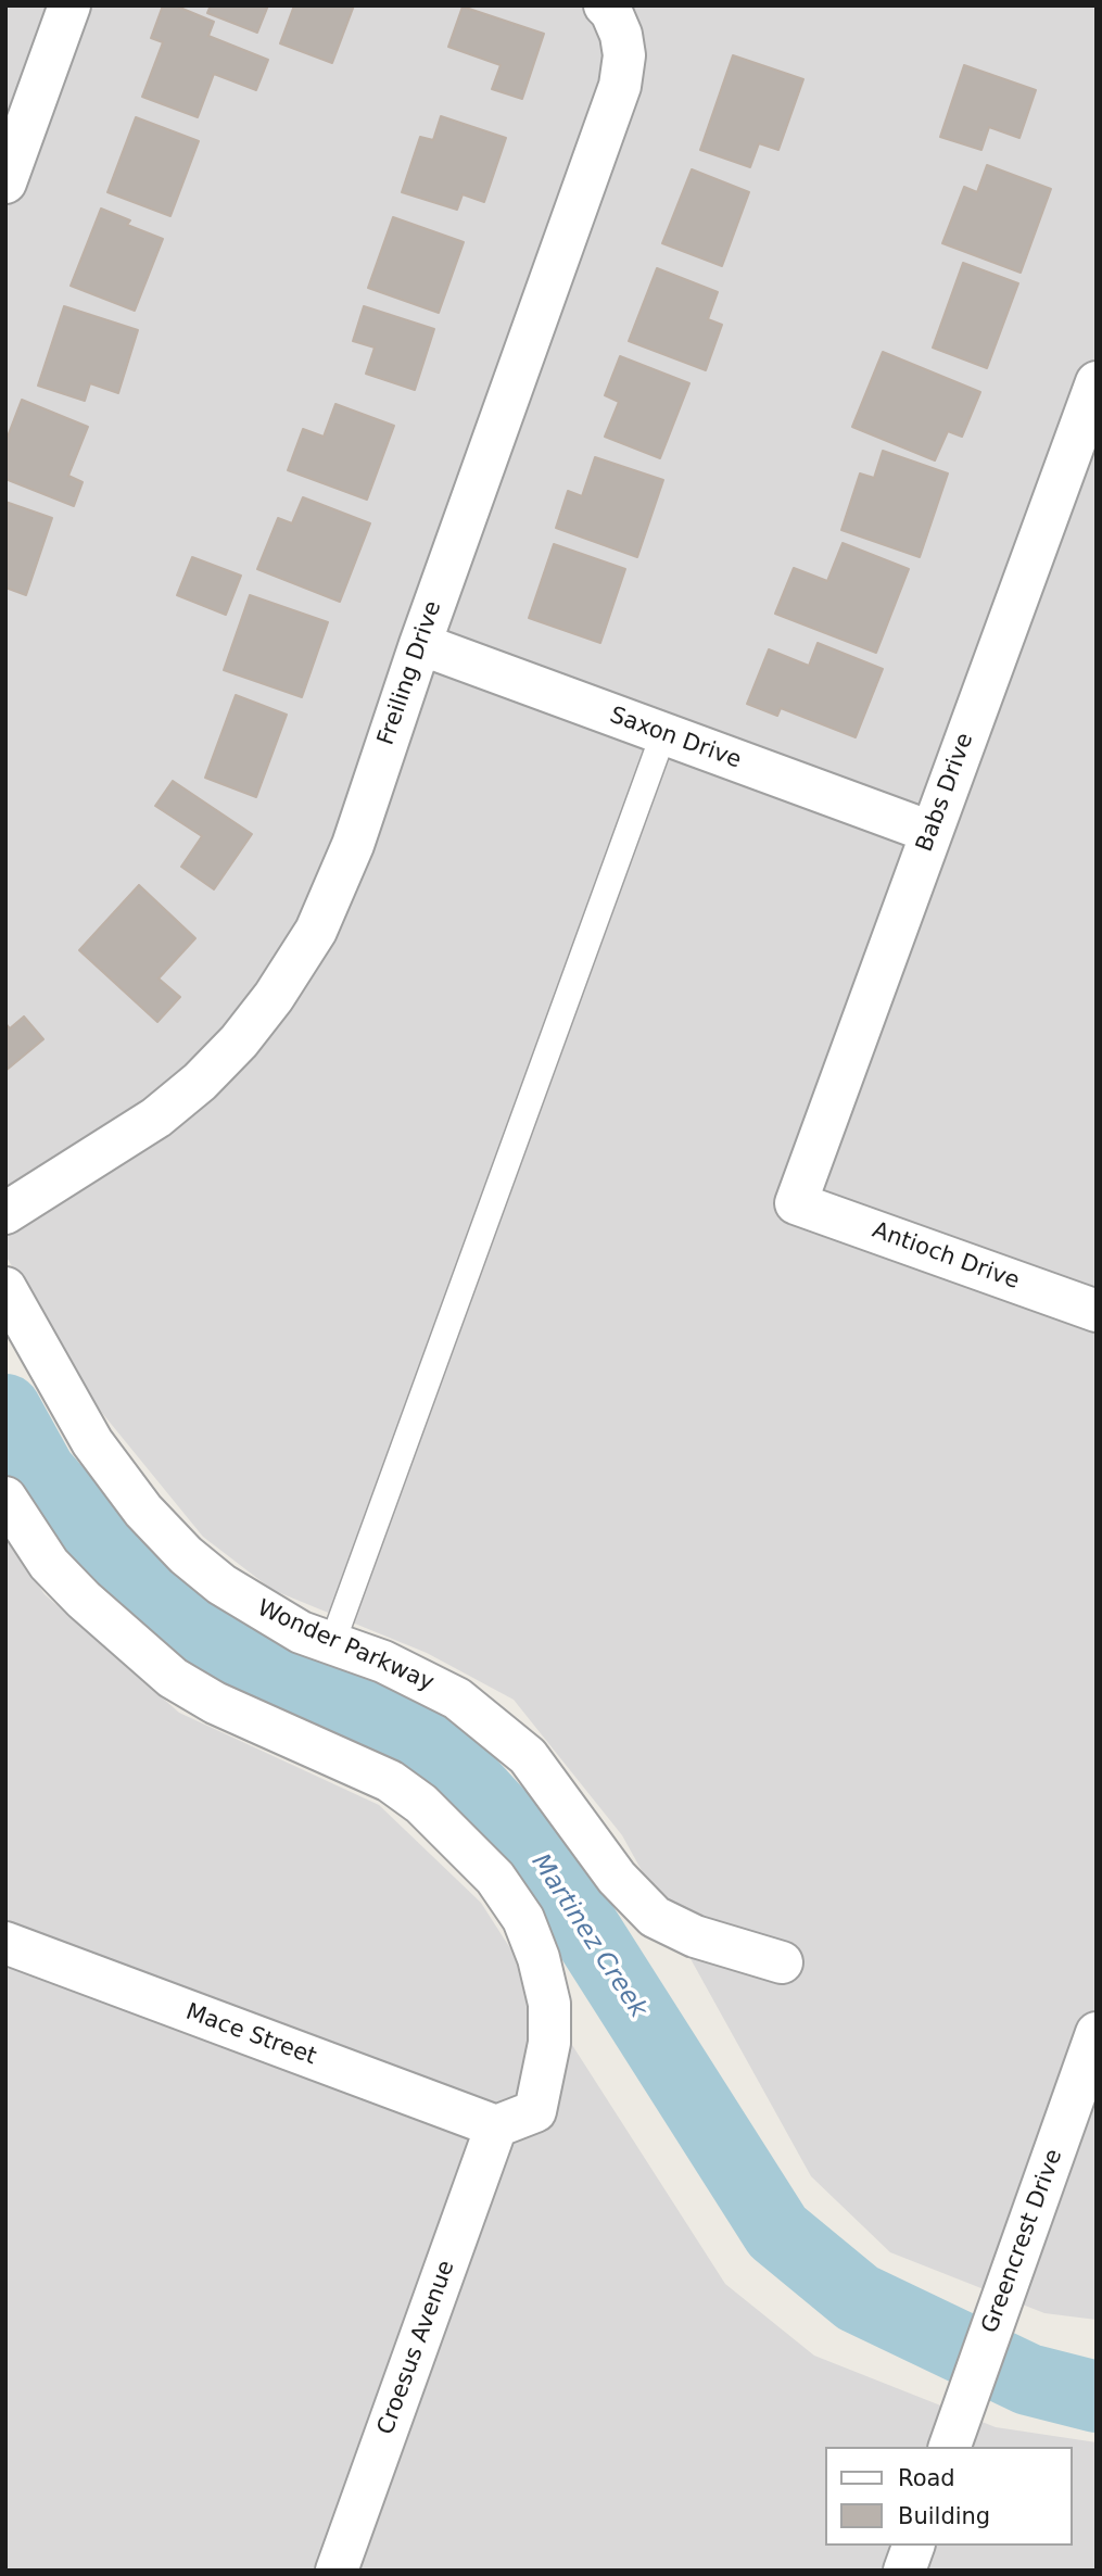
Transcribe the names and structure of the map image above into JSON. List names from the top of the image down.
{
  "streets": {
    "street": [
      "Freiling Drive",
      "Saxon Drive",
      "Babs Drive",
      "Antioch Drive",
      "Wonder Parkway",
      "Mace Street",
      "Greencrest Drive",
      "Croesus Avenue"
    ]
  },
  "crossings": [
    ["Freiling Drive", "Saxon Drive"],
    ["Saxon Drive", "Babs Drive"],
    ["Babs Drive", "Antioch Drive"],
    ["Mace Street", "Croesus Avenue"]
  ],
  "water": ["Martinez Creek"],
  "legend": ["Road", "Building"]
}
